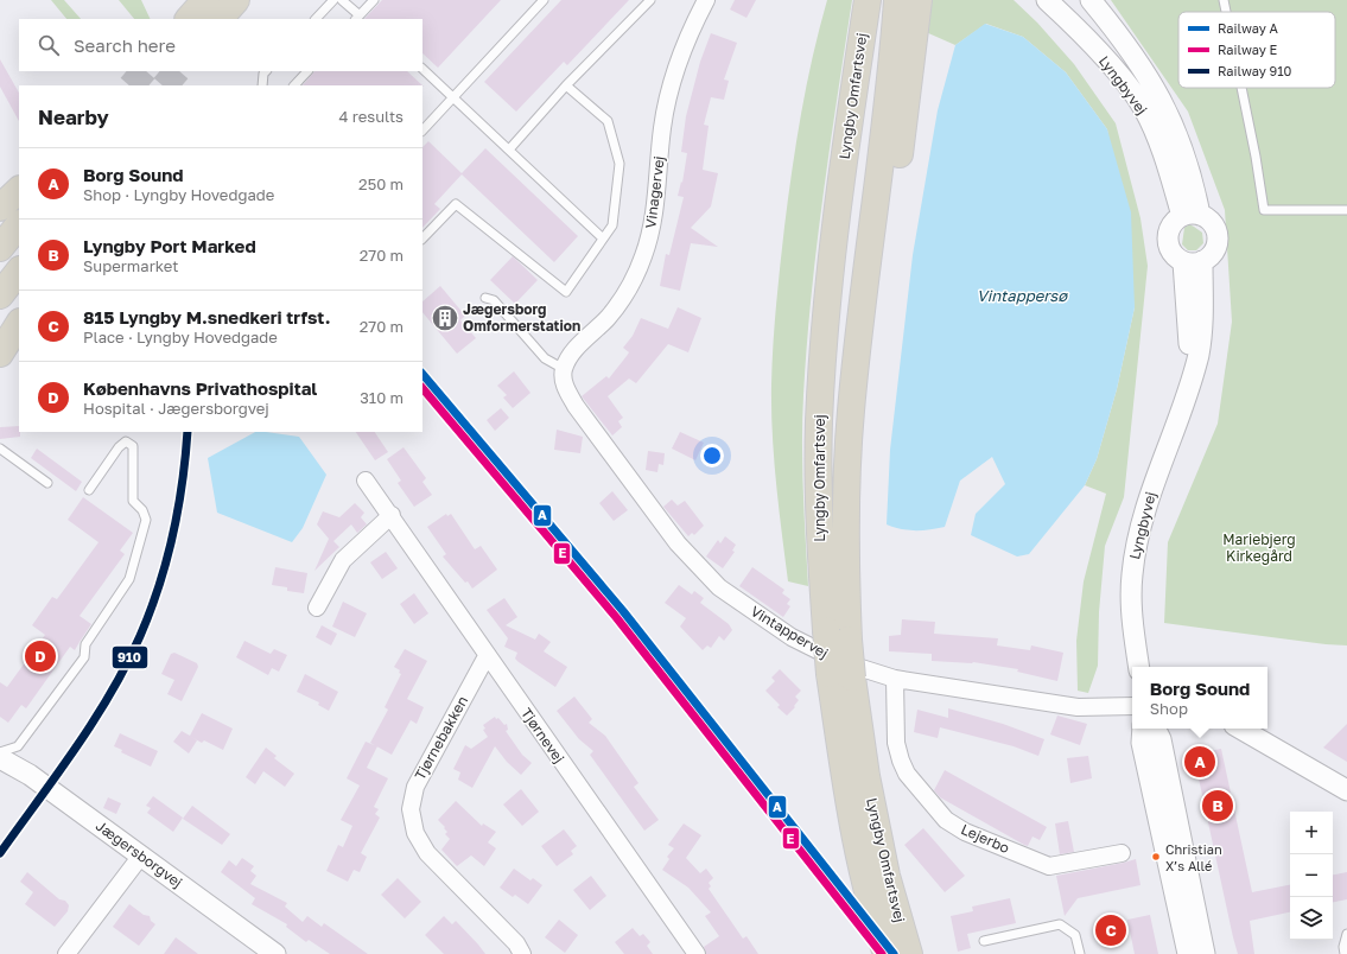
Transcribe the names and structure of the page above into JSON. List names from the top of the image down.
{
  "streets": {
    "highway": ["Lyngby Omfartsvej"],
    "street": [
      "Lyngbyvej",
      "Vinagervej",
      "Vintappervej",
      "Tjørnevej",
      "Tjørnebakken",
      "Lejerbo",
      "Jægersborgvej"
    ]
  },
  "crossings": [
    ["Vinagervej", "Vintappervej"],
    ["Vintappervej", "Lejerbo"],
    ["Tjørnevej", "Tjørnebakken"]
  ],
  "water": ["Vintappersø"],
  "parks": ["Mariebjerg Kirkegård"],
  "places": {
    "building": ["Jægersborg Omformerstation"],
    "other": ["Christian X’s Allé"]
  },
  "lines": ["rail line A", "rail line E", "rail line 910"],
  "legend": ["Railway A", "Railway E", "Railway 910"],
  "page": {
    "search": "Search here",
    "heading": ["Nearby", "4 results"],
    "list": [
      {
        "mark": "A",
        "name": "Borg Sound",
        "note": "Shop · Lyngby Hovedgade",
        "value": "250 m"
      },
      {
        "mark": "B",
        "name": "Lyngby Port Marked",
        "note": "Supermarket",
        "value": "270 m"
      },
      {
        "mark": "C",
        "name": "815 Lyngby M.snedkeri trfst.",
        "note": "Place · Lyngby Hovedgade",
        "value": "270 m"
      },
      {
        "mark": "D",
        "name": "Københavns Privathospital",
        "note": "Hospital · Jægersborgvej",
        "value": "310 m"
      }
    ],
    "pins": [
      "D",
      "A",
      "B",
      "C"
    ],
    "popup": ["Borg Sound", "Shop"],
    "map_buttons": ["+", "−"]
  }
}
